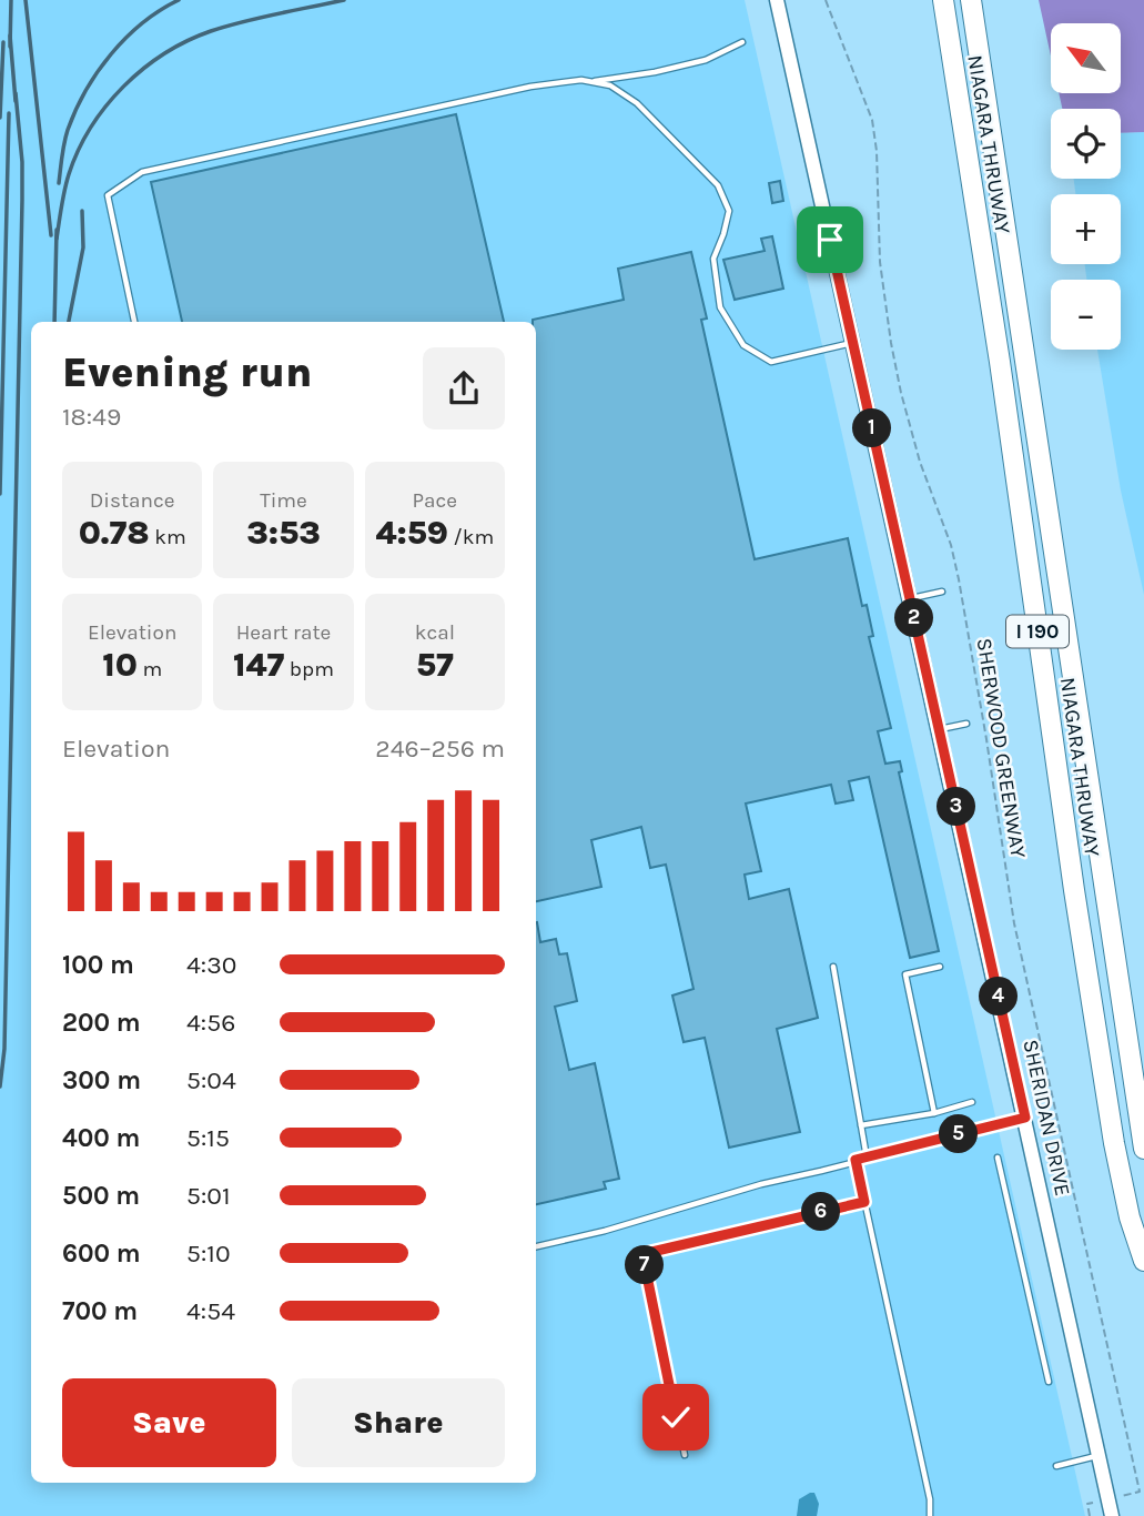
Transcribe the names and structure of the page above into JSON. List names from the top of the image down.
{
  "streets": {
    "highway": ["NIAGARA THRUWAY", "I 190"],
    "main road": ["SHERIDAN DRIVE"],
    "path": ["SHERWOOD GREENWAY"]
  },
  "north": "top left",
  "page": {
    "map_buttons": ["+", "−"],
    "heading": ["Evening run", "18:49"],
    "pins": [
      "1",
      "2",
      "3",
      "4",
      "5",
      "6",
      "7"
    ],
    "stats": [
      ["Distance", "0.78 km"],
      ["Time", "3:53"],
      ["Pace", "4:59 /km"],
      ["Elevation", "10 m"],
      ["Heart rate", "147 bpm"],
      ["kcal", "57"]
    ],
    "chart": ["Elevation", "246–256 m"],
    "list": [
      {
        "name": "100 m",
        "note": "4:30"
      },
      {
        "name": "200 m",
        "note": "4:56"
      },
      {
        "name": "300 m",
        "note": "5:04"
      },
      {
        "name": "400 m",
        "note": "5:15"
      },
      {
        "name": "500 m",
        "note": "5:01"
      },
      {
        "name": "600 m",
        "note": "5:10"
      },
      {
        "name": "700 m",
        "note": "4:54"
      }
    ],
    "buttons": ["Save", "Share"]
  }
}
